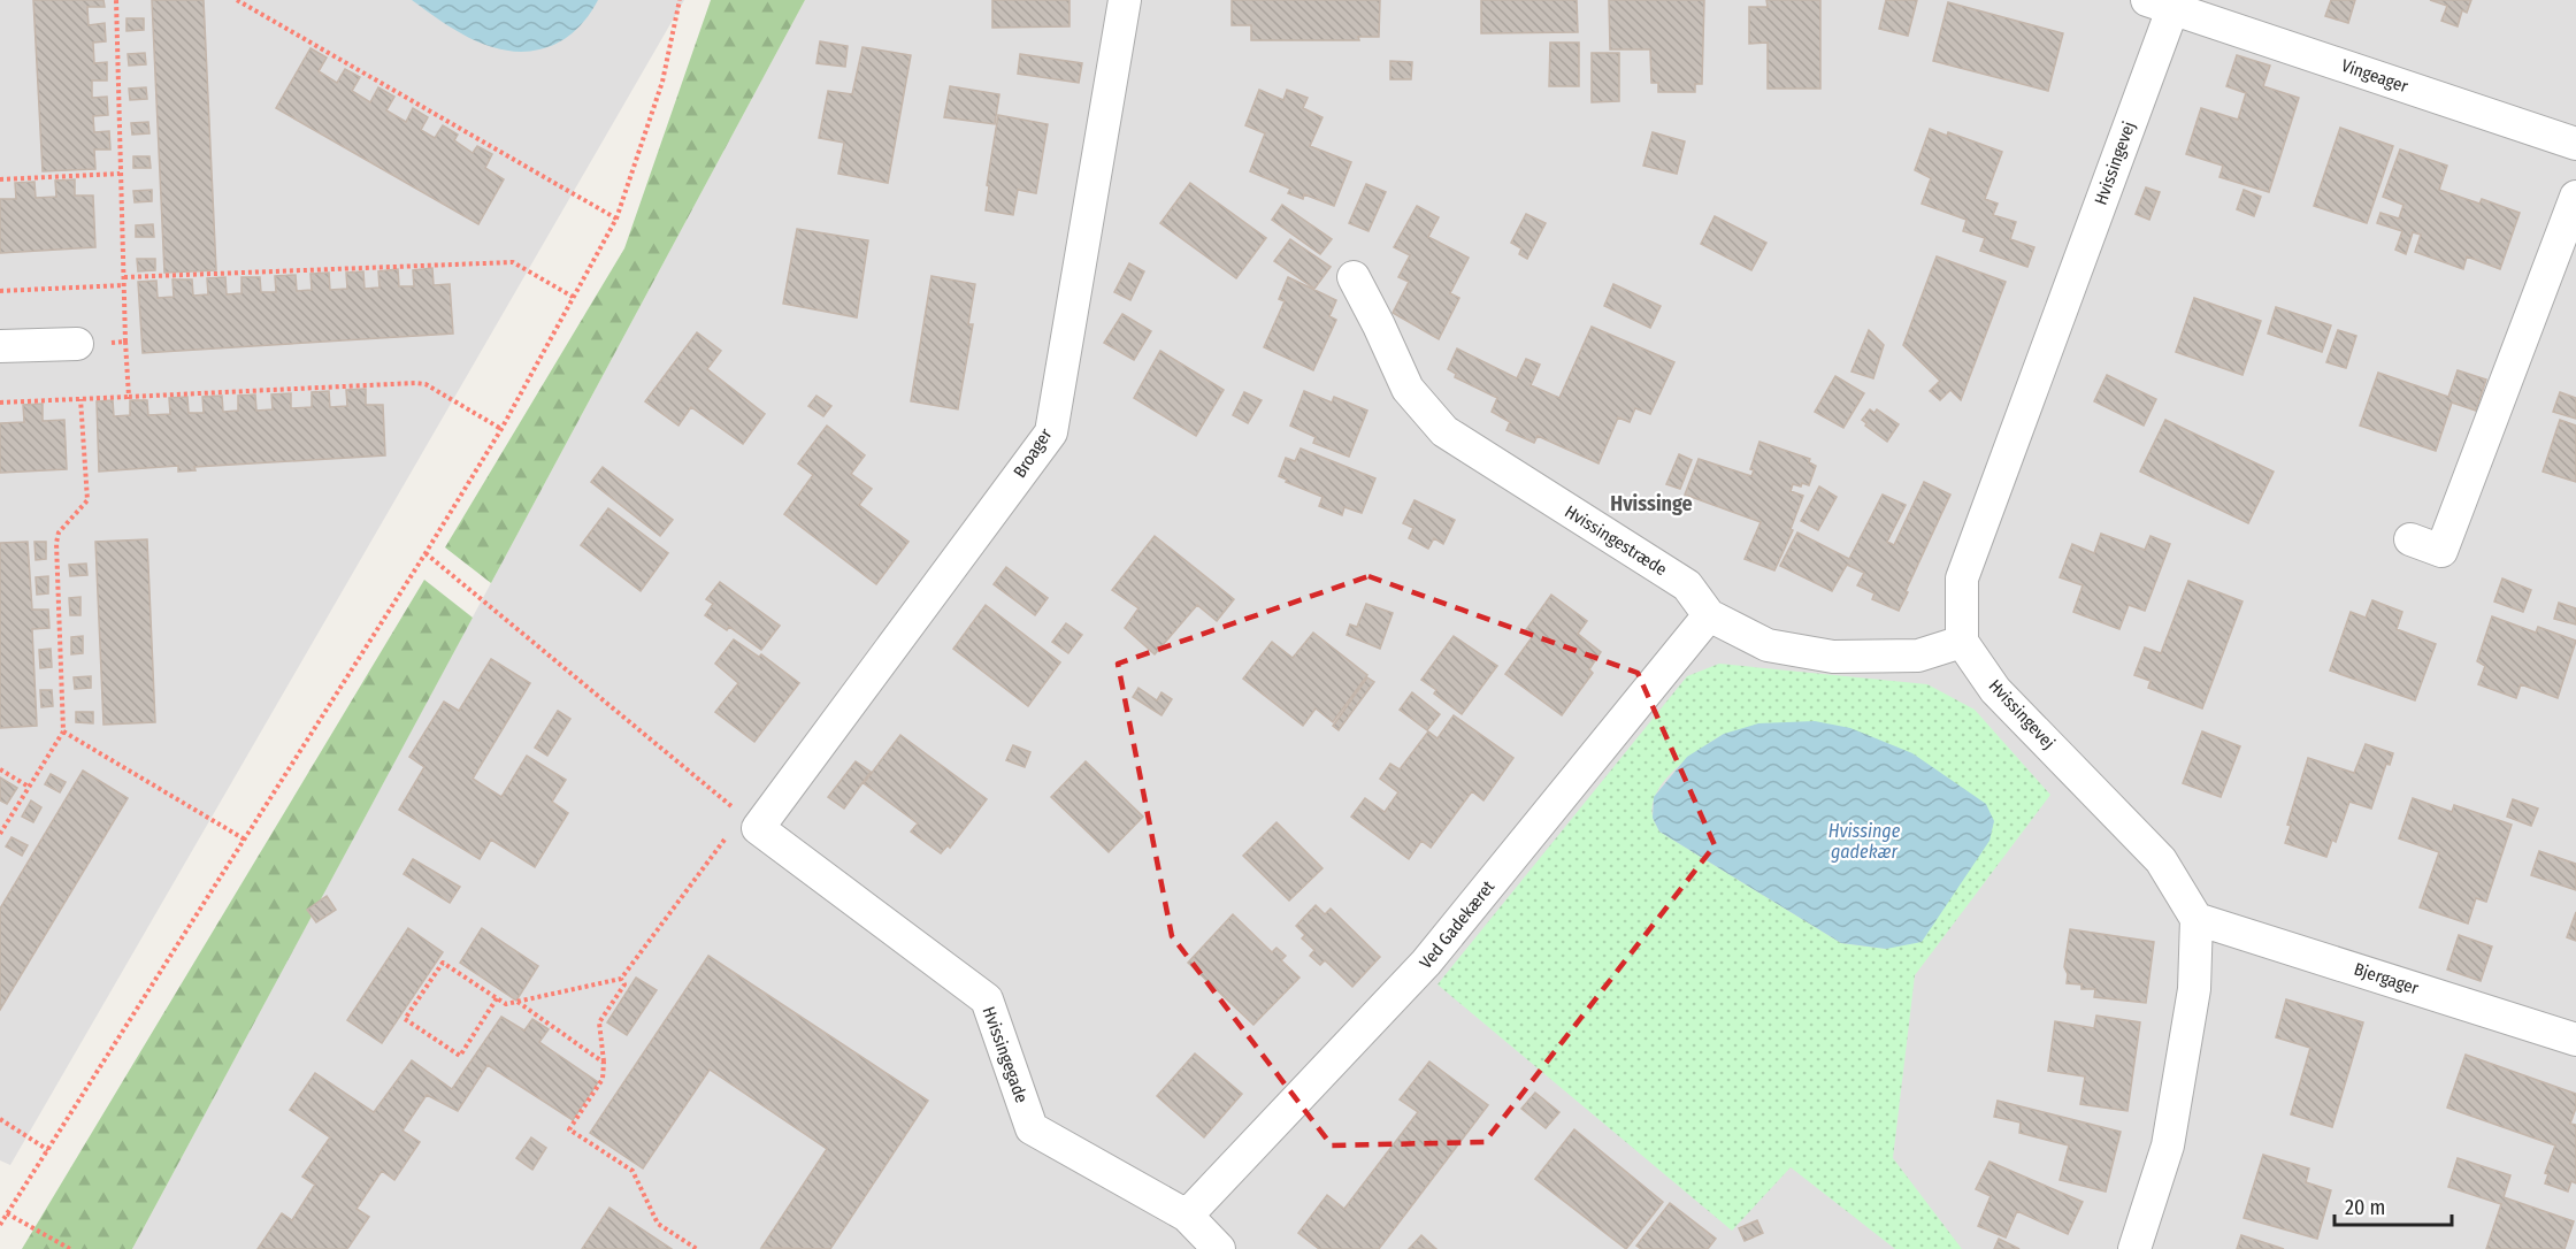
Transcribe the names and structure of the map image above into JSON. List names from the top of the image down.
{
  "streets": {
    "street": [
      "Vingeager",
      "Hvissingevej",
      "Broager",
      "Hvissingestræde",
      "Ved Gadekæret",
      "Bjergager",
      "Hvissingegade"
    ]
  },
  "crossings": [
    ["Vingeager", "Hvissingevej"],
    ["Hvissingevej", "Hvissingestræde"],
    ["Hvissingevej", "Bjergager"],
    ["Broager", "Hvissingegade"],
    ["Hvissingestræde", "Ved Gadekæret"],
    ["Ved Gadekæret", "Hvissingegade"]
  ],
  "districts": ["Hvissinge"],
  "water": ["Hvissinge gadekær"],
  "scale_bar": "20 m"
}
